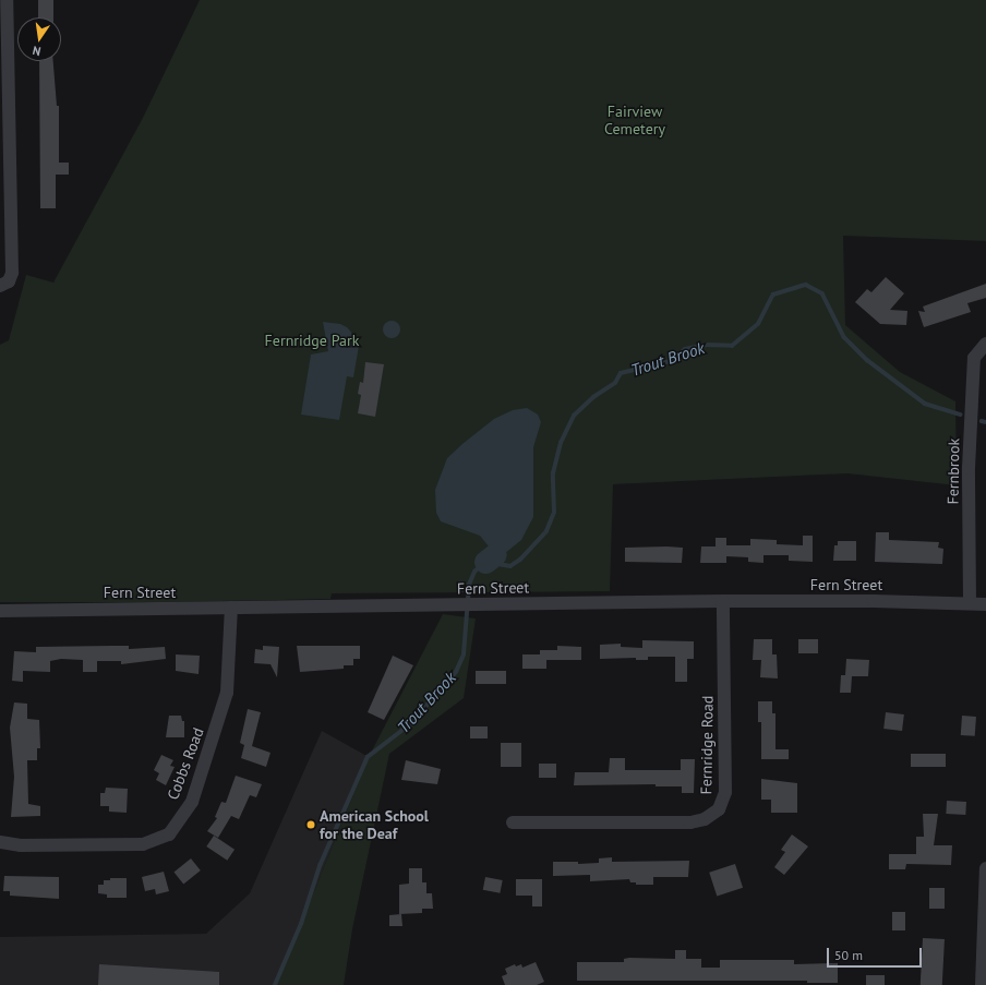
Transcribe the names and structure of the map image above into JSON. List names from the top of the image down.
{
  "streets": {
    "street": [
      "Fernbrook",
      "Fern Street",
      "Fernridge Road",
      "Cobbs Road"
    ]
  },
  "crossings": [
    ["Fernbrook", "Fern Street"],
    ["Fern Street", "Fernridge Road"],
    ["Fern Street", "Cobbs Road"]
  ],
  "water": ["Trout Brook"],
  "parks": ["Fairview Cemetery", "Fernridge Park"],
  "places": ["American School for the Deaf"],
  "scale_bar": "50 m",
  "north": "bottom"
}
